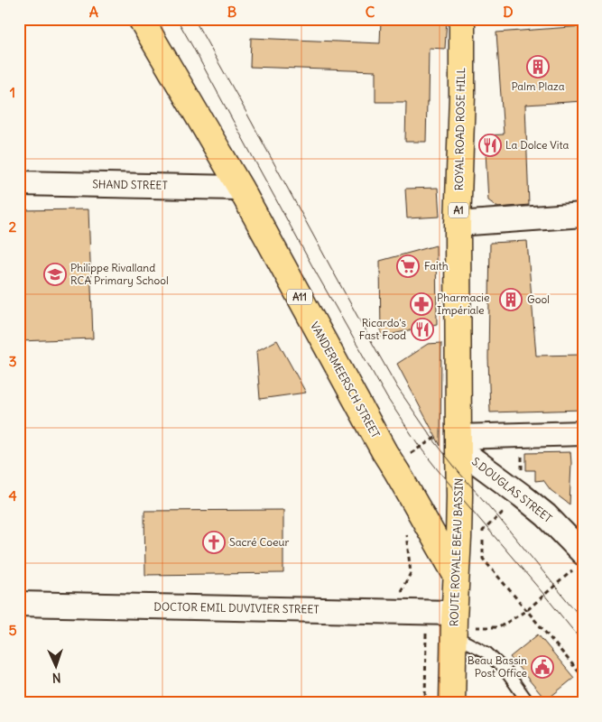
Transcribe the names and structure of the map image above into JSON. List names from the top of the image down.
{
  "streets": {
    "main road": [
      "ROYAL ROAD ROSE HILL",
      "A1",
      "A11",
      "VANDERMEERSCH STREET",
      "ROUTE ROYALE BEAU BASSIN"
    ],
    "street": ["SHAND STREET", "S.DOUGLAS STREET", "DOCTOR EMIL DUVIVIER STREET"]
  },
  "crossings": [
    ["ROYAL ROAD ROSE HILL", "ROUTE ROYALE BEAU BASSIN"],
    ["SHAND STREET", "VANDERMEERSCH STREET"],
    ["VANDERMEERSCH STREET", "ROUTE ROYALE BEAU BASSIN"],
    ["S.DOUGLAS STREET", "ROUTE ROYALE BEAU BASSIN"],
    ["ROUTE ROYALE BEAU BASSIN", "DOCTOR EMIL DUVIVIER STREET"]
  ],
  "places": {
    "building": ["Palm Plaza", "Gool"],
    "restaurant": ["La Dolce Vita", "Ricardo's Fast Food"],
    "supermarket": ["Faith"],
    "school or university": ["Philippe Rivalland RCA Primary School"],
    "pharmacy": ["Pharmacie Impériale"],
    "church": ["Sacré Coeur"],
    "public building": ["Beau Bassin Post Office"]
  },
  "north": "bottom",
  "grid": {
    "columns": [
      "A",
      "B",
      "C",
      "D"
    ],
    "rows": [
      "1",
      "2",
      "3",
      "4",
      "5"
    ]
  }
}
